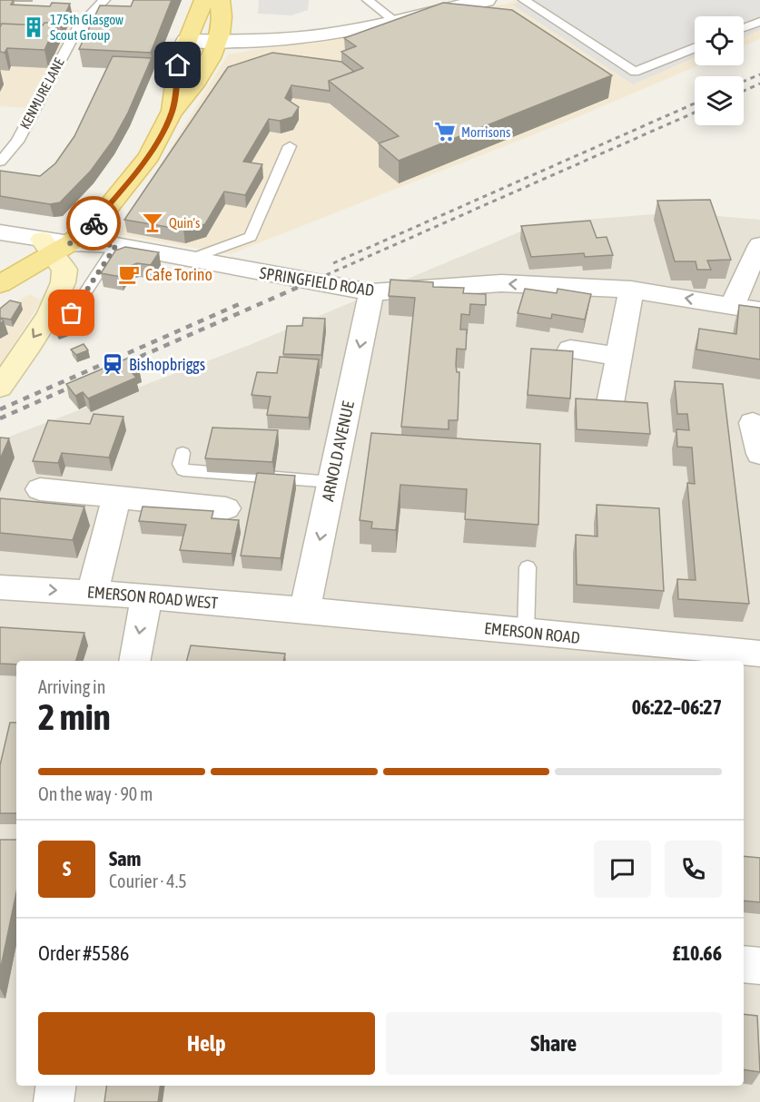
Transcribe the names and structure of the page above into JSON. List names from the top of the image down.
{
  "streets": {
    "street": [
      "SPRINGFIELD ROAD",
      "ARNOLD AVENUE",
      "EMERSON ROAD WEST",
      "EMERSON ROAD"
    ],
    "lane": ["KENMURE LANE"]
  },
  "crossings": [
    ["SPRINGFIELD ROAD", "ARNOLD AVENUE"],
    ["ARNOLD AVENUE", "EMERSON ROAD WEST"],
    ["ARNOLD AVENUE", "EMERSON ROAD"],
    ["EMERSON ROAD WEST", "EMERSON ROAD"]
  ],
  "one_way": ["SPRINGFIELD ROAD"],
  "places": {
    "building": ["175th Glasgow Scout Group"],
    "supermarket": ["Morrisons"],
    "bar": ["Quin's"],
    "cafe": ["Cafe Torino"],
    "station": ["Bishopbriggs"]
  },
  "page": {
    "heading": ["2 min", "Arriving in", "06:22–06:27"],
    "panel": [
      "Sam",
      "Courier · 4.5",
      "Order #5586",
      "£10.66"
    ],
    "bar": "On the way · 90 m",
    "round": "S",
    "buttons": ["Help", "Share"]
  }
}
